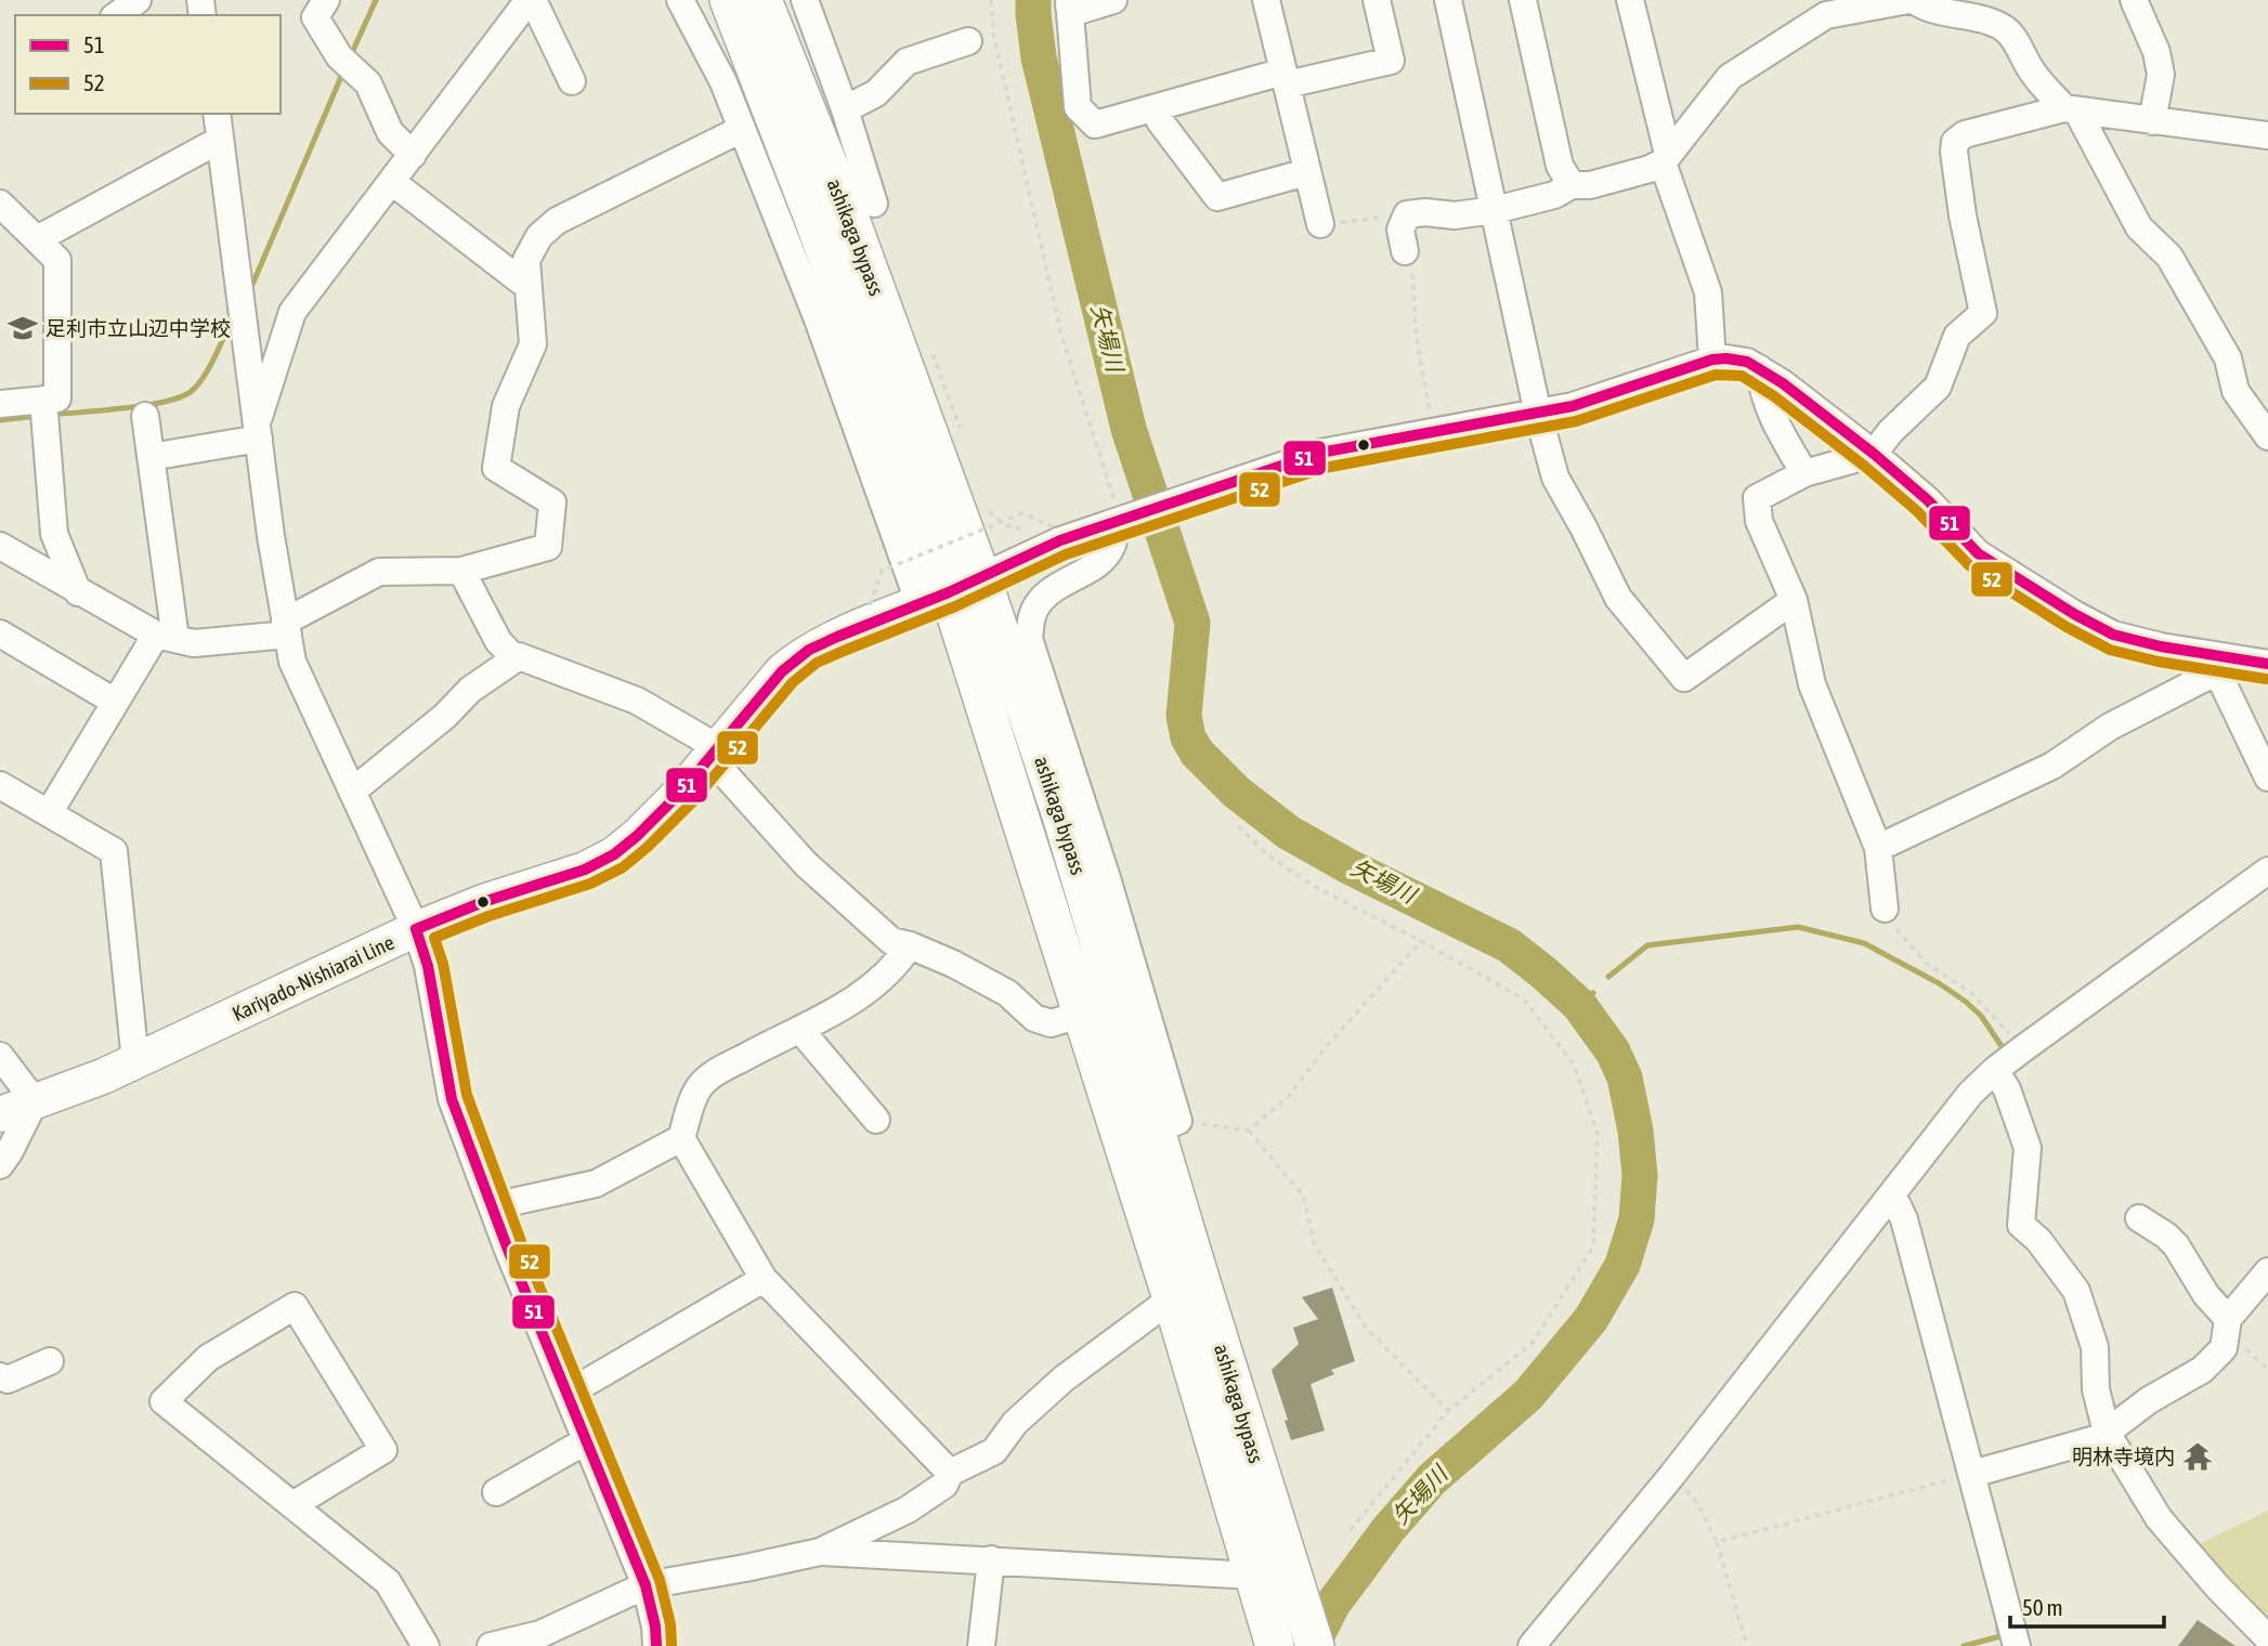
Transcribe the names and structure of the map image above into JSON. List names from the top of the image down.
{
  "streets": {
    "highway": ["ashikaga bypass"],
    "main road": ["Kariyado-Nishiarai Line"]
  },
  "crossings": [
    ["ashikaga bypass", "Kariyado-Nishiarai Line"]
  ],
  "water": ["矢場川"],
  "places": {
    "school or university": ["足利市立山辺中学校"],
    "temple": ["明林寺境内"]
  },
  "lines": ["transit line 51", "transit line 52"],
  "legend": ["51", "52"],
  "scale_bar": "50 m"
}
